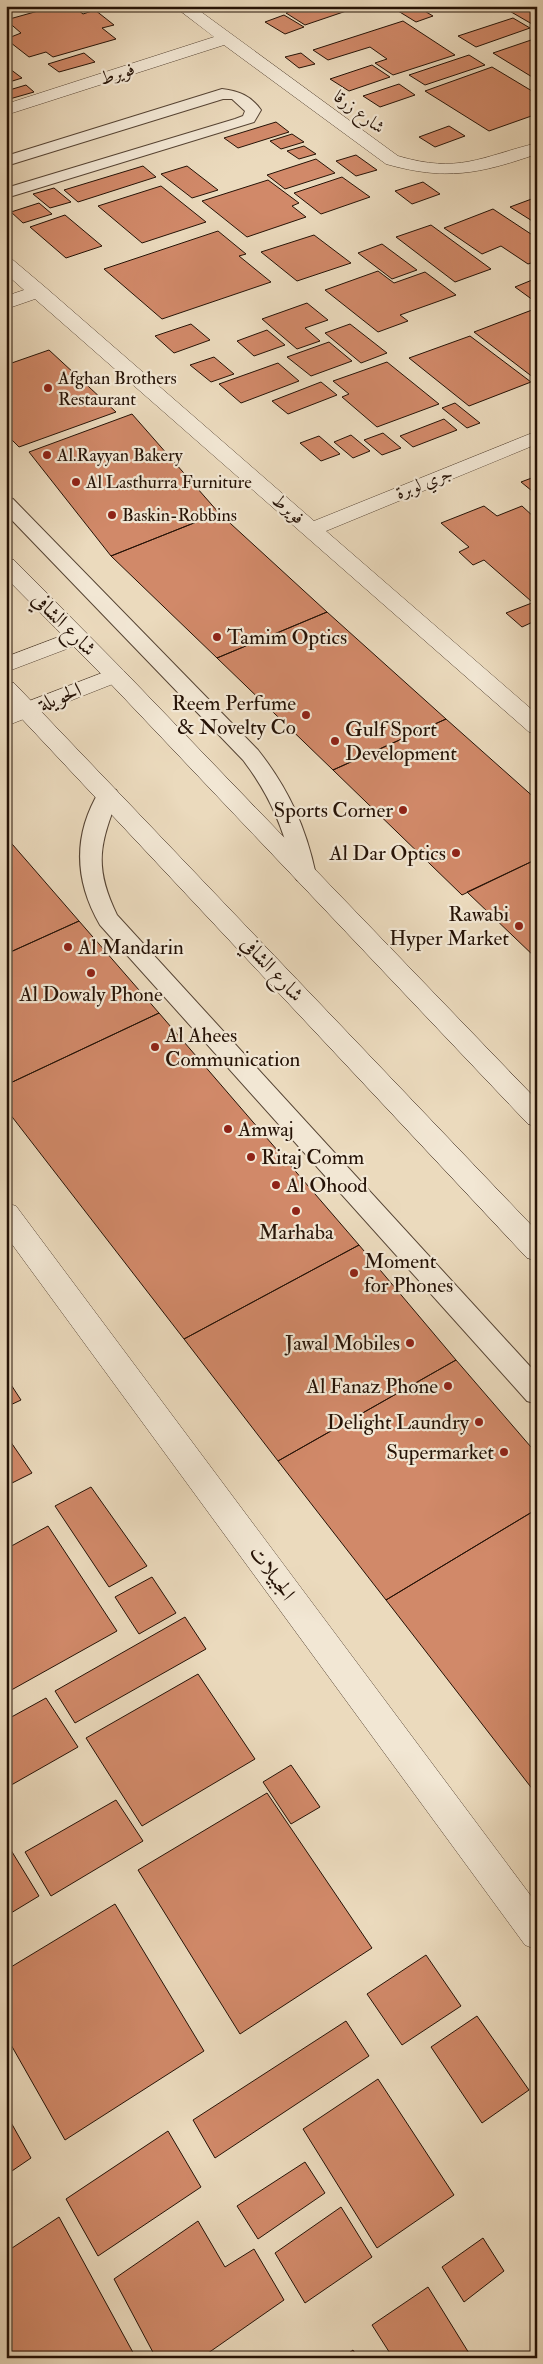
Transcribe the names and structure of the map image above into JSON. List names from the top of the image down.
{
  "streets": {
    "street": [
      "فويرط",
      "شارع زرقا",
      "جري لوبرة",
      "شارع الشافي",
      "الحويلة",
      "الجبيلات"
    ]
  },
  "crossings": [
    ["فويرط", "شارع زرقا"],
    ["فويرط", "جري لوبرة"],
    ["شارع الشافي", "الحويلة"]
  ],
  "places": [
    "Afghan Brothers Restaurant",
    "Al.Rayyan Bakery",
    "Al Lasthurra Furniture",
    "Baskin-Robbins",
    "Tamim Optics",
    "Reem Perfume & Novelty Co",
    "Gulf Sport Development",
    "Sports Corner",
    "Al Dar Optics",
    "Rawabi Hyper Market",
    "Al Mandarin",
    "Al Dowaly Phone",
    "Al Ahees Communication",
    "Amwaj",
    "Ritaj Comm",
    "Al Ohood",
    "Marhaba",
    "Moment for Phones",
    "Jawal Mobiles",
    "Al Fanaz Phone",
    "Delight Laundry",
    "Supermarket"
  ]
}
